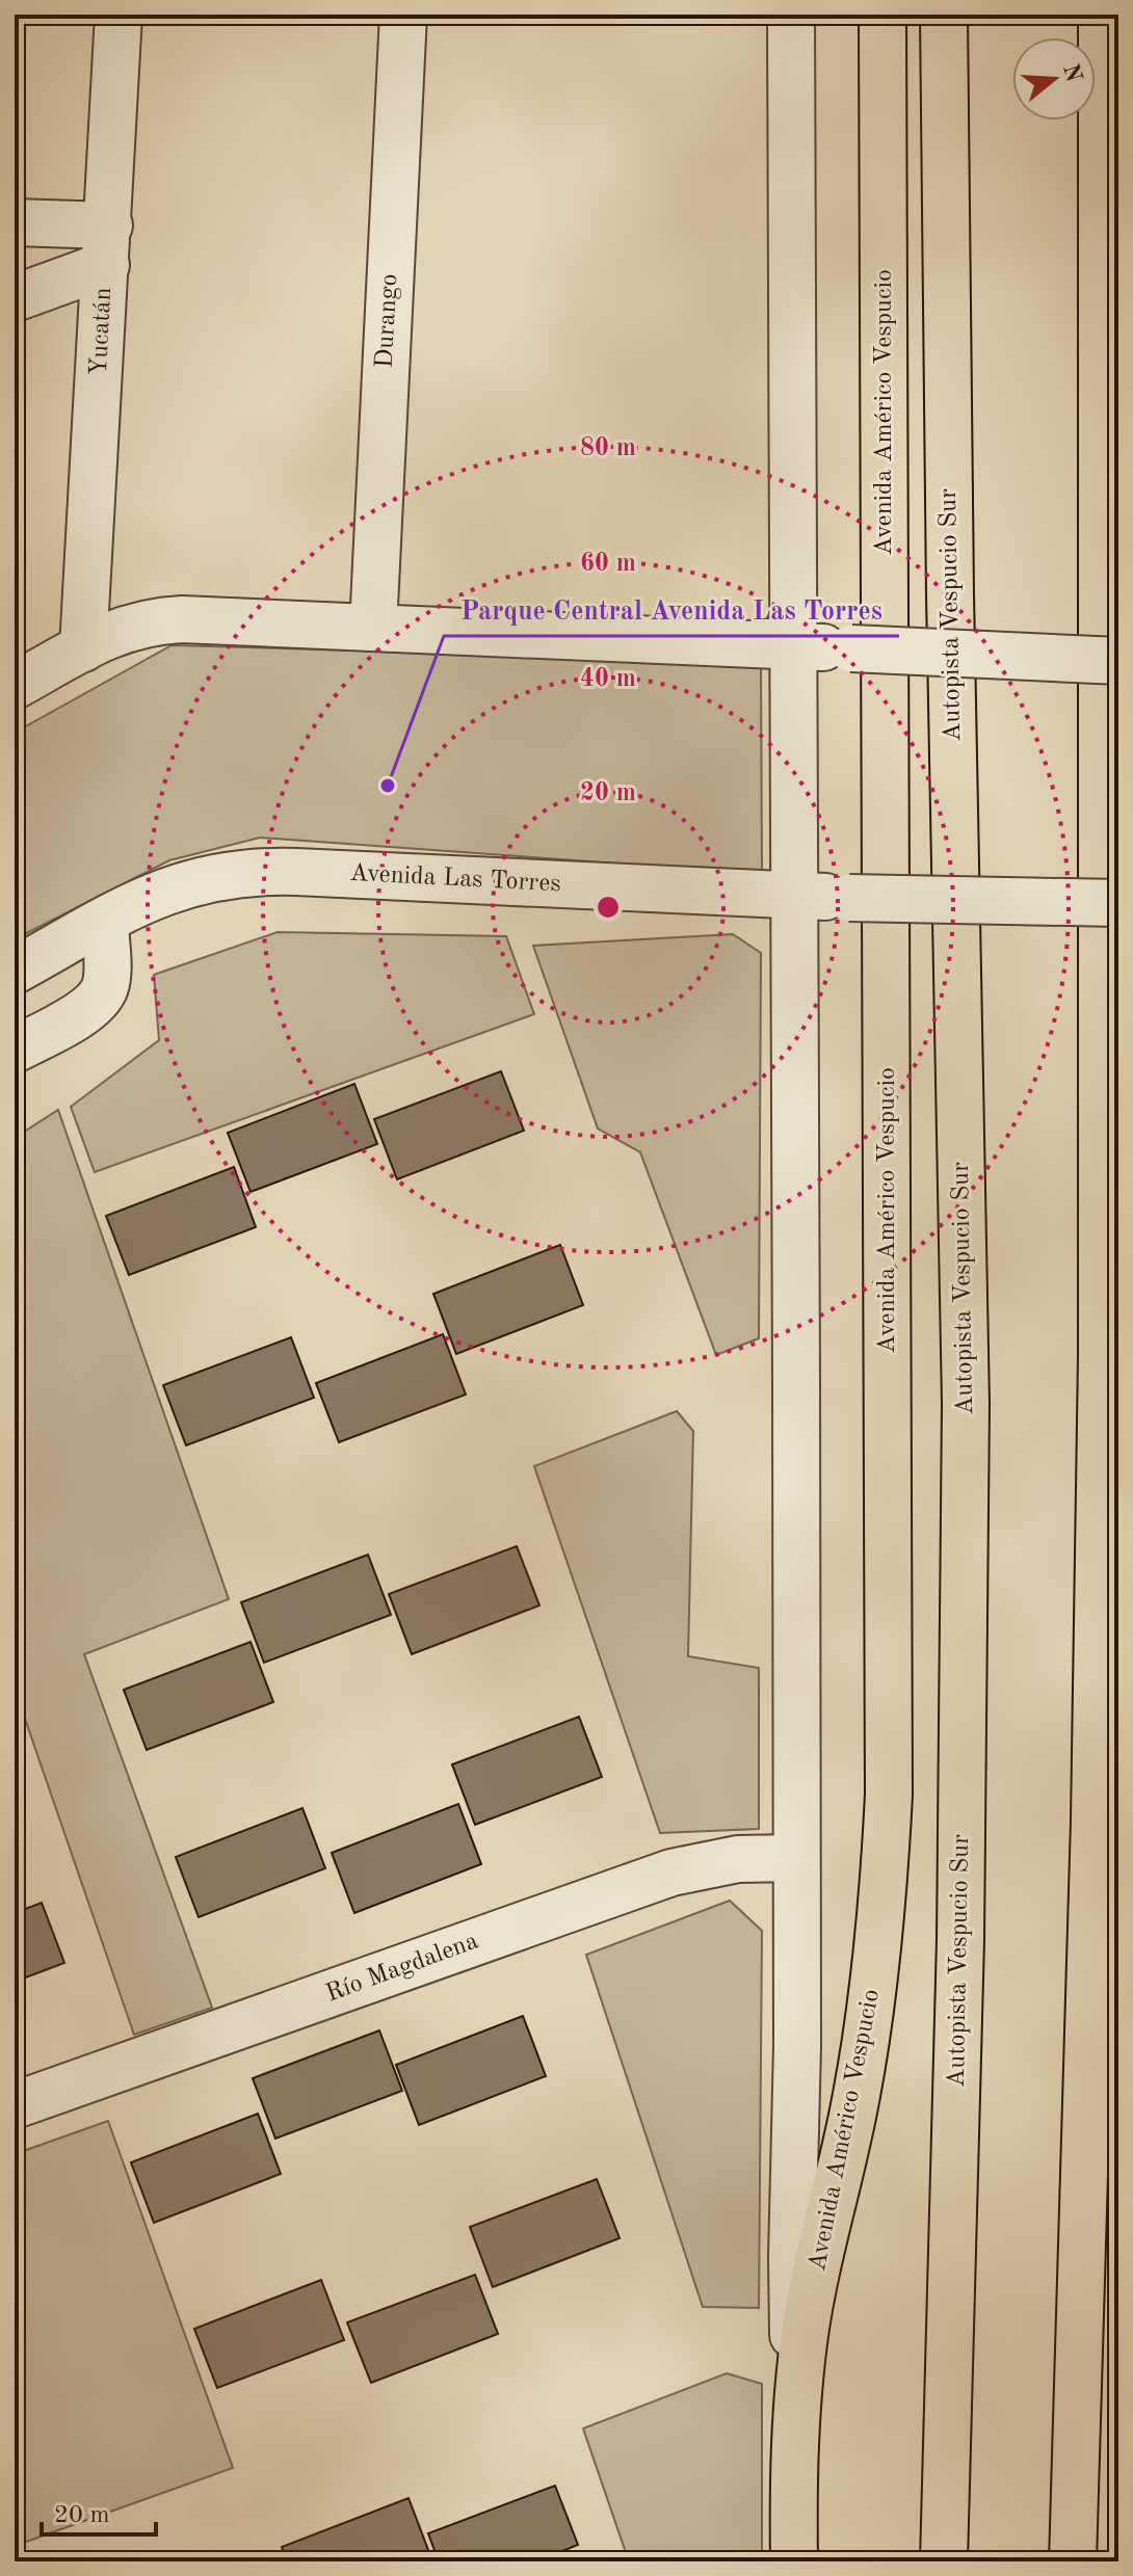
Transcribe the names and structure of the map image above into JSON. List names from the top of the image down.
{
  "streets": {
    "main road": ["Avenida Américo Vespucio", "Autopista Vespucio Sur"],
    "street": [
      "Durango",
      "Yucatán",
      "Avenida Las Torres",
      "Río Magdalena"
    ]
  },
  "crossings": [
    ["Avenida Américo Vespucio", "Avenida Las Torres"],
    ["Avenida Américo Vespucio", "Río Magdalena"]
  ],
  "places": ["Parque Central Avenida Las Torres"],
  "scale_bar": "20 m",
  "north": "right",
  "rings": [
    "80 m",
    "60 m",
    "40 m",
    "20 m"
  ]
}
